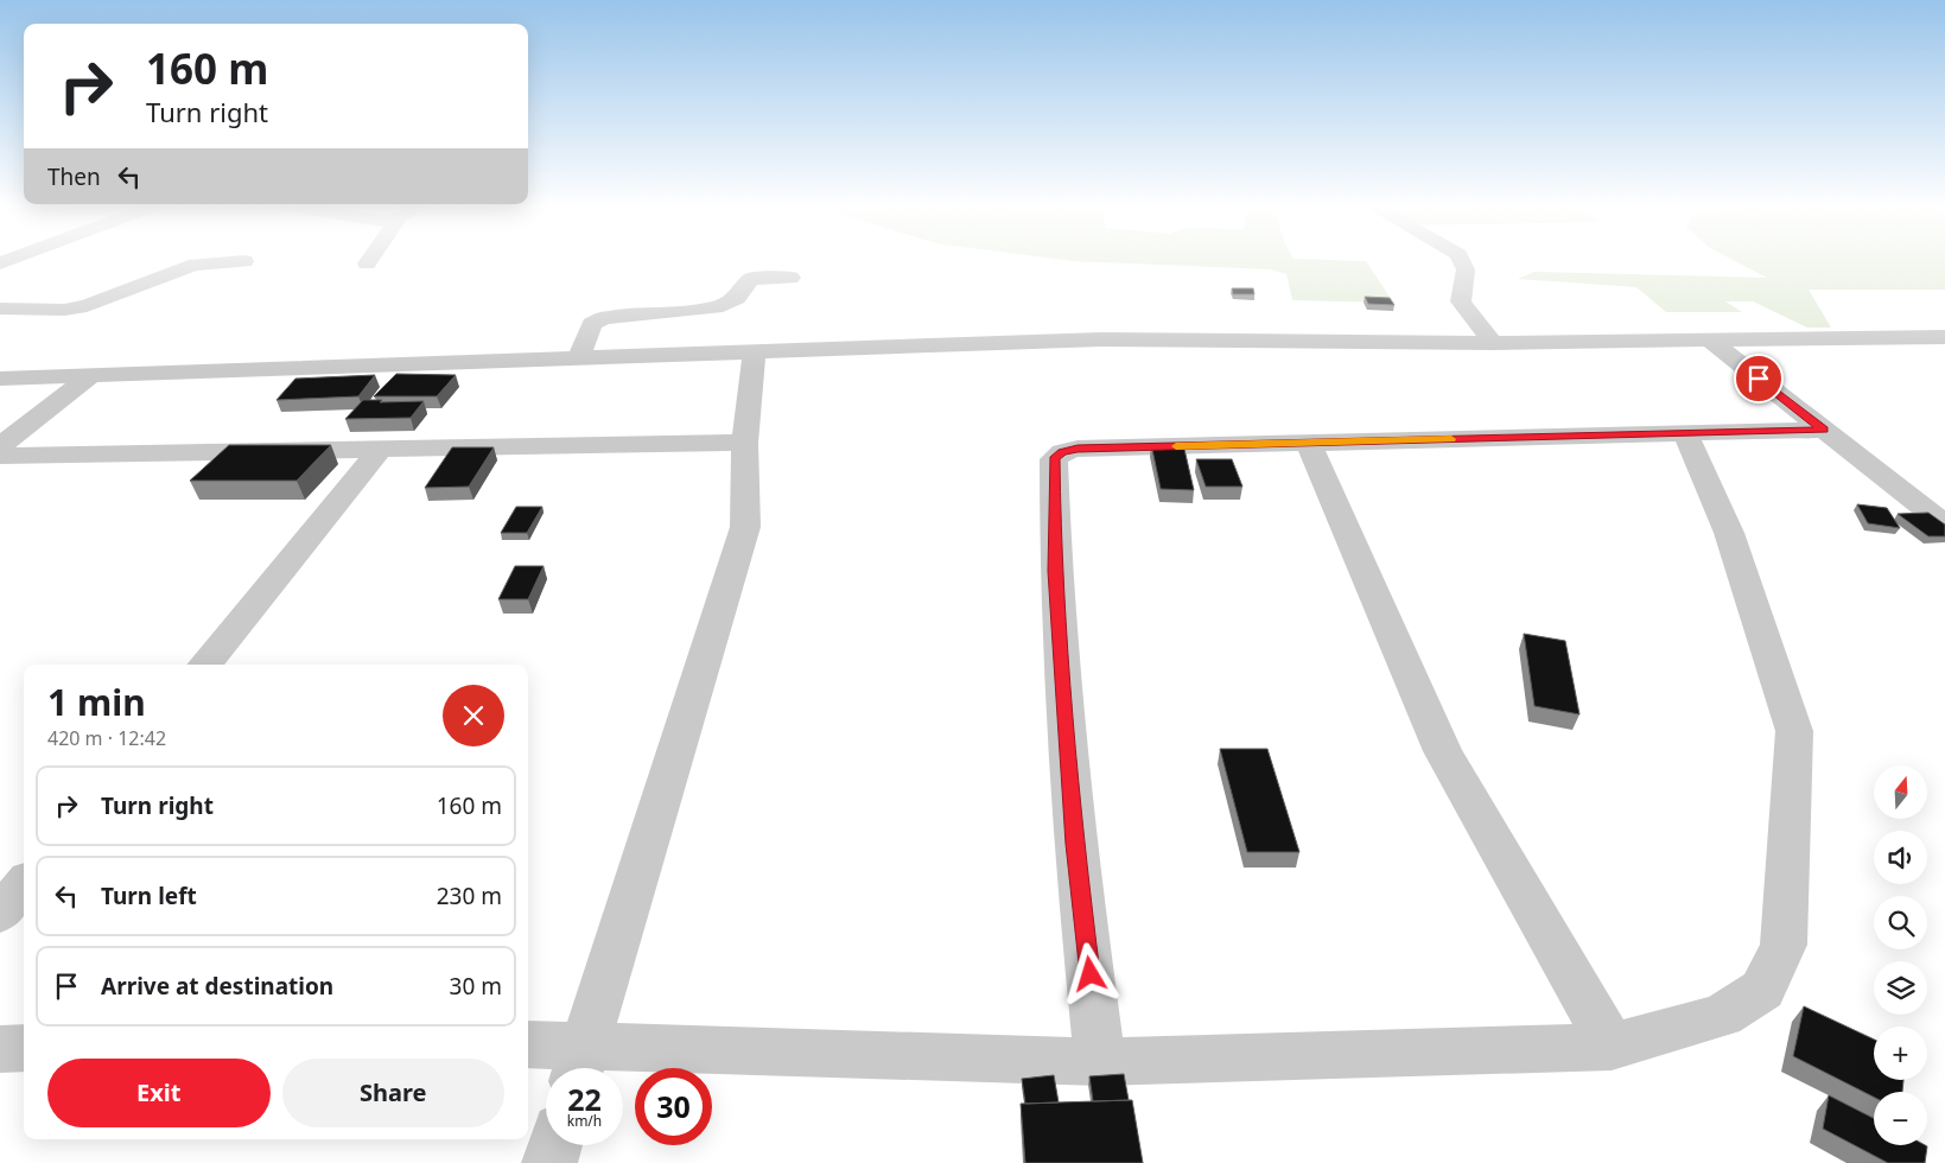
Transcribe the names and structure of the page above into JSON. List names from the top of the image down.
{
  "north": "top",
  "page": {
    "turn": ["160 m", "Turn right"],
    "then": "Then",
    "heading": ["1 min", "420 m · 12:42"],
    "map_buttons": ["+", "−"],
    "list": [
      {
        "name": "Turn right",
        "value": "160 m"
      },
      {
        "name": "Turn left",
        "value": "230 m"
      },
      {
        "name": "Arrive at destination",
        "value": "30 m"
      }
    ],
    "buttons": ["Exit", "Share"],
    "speed": "22 km/h",
    "limit": "30"
  }
}
